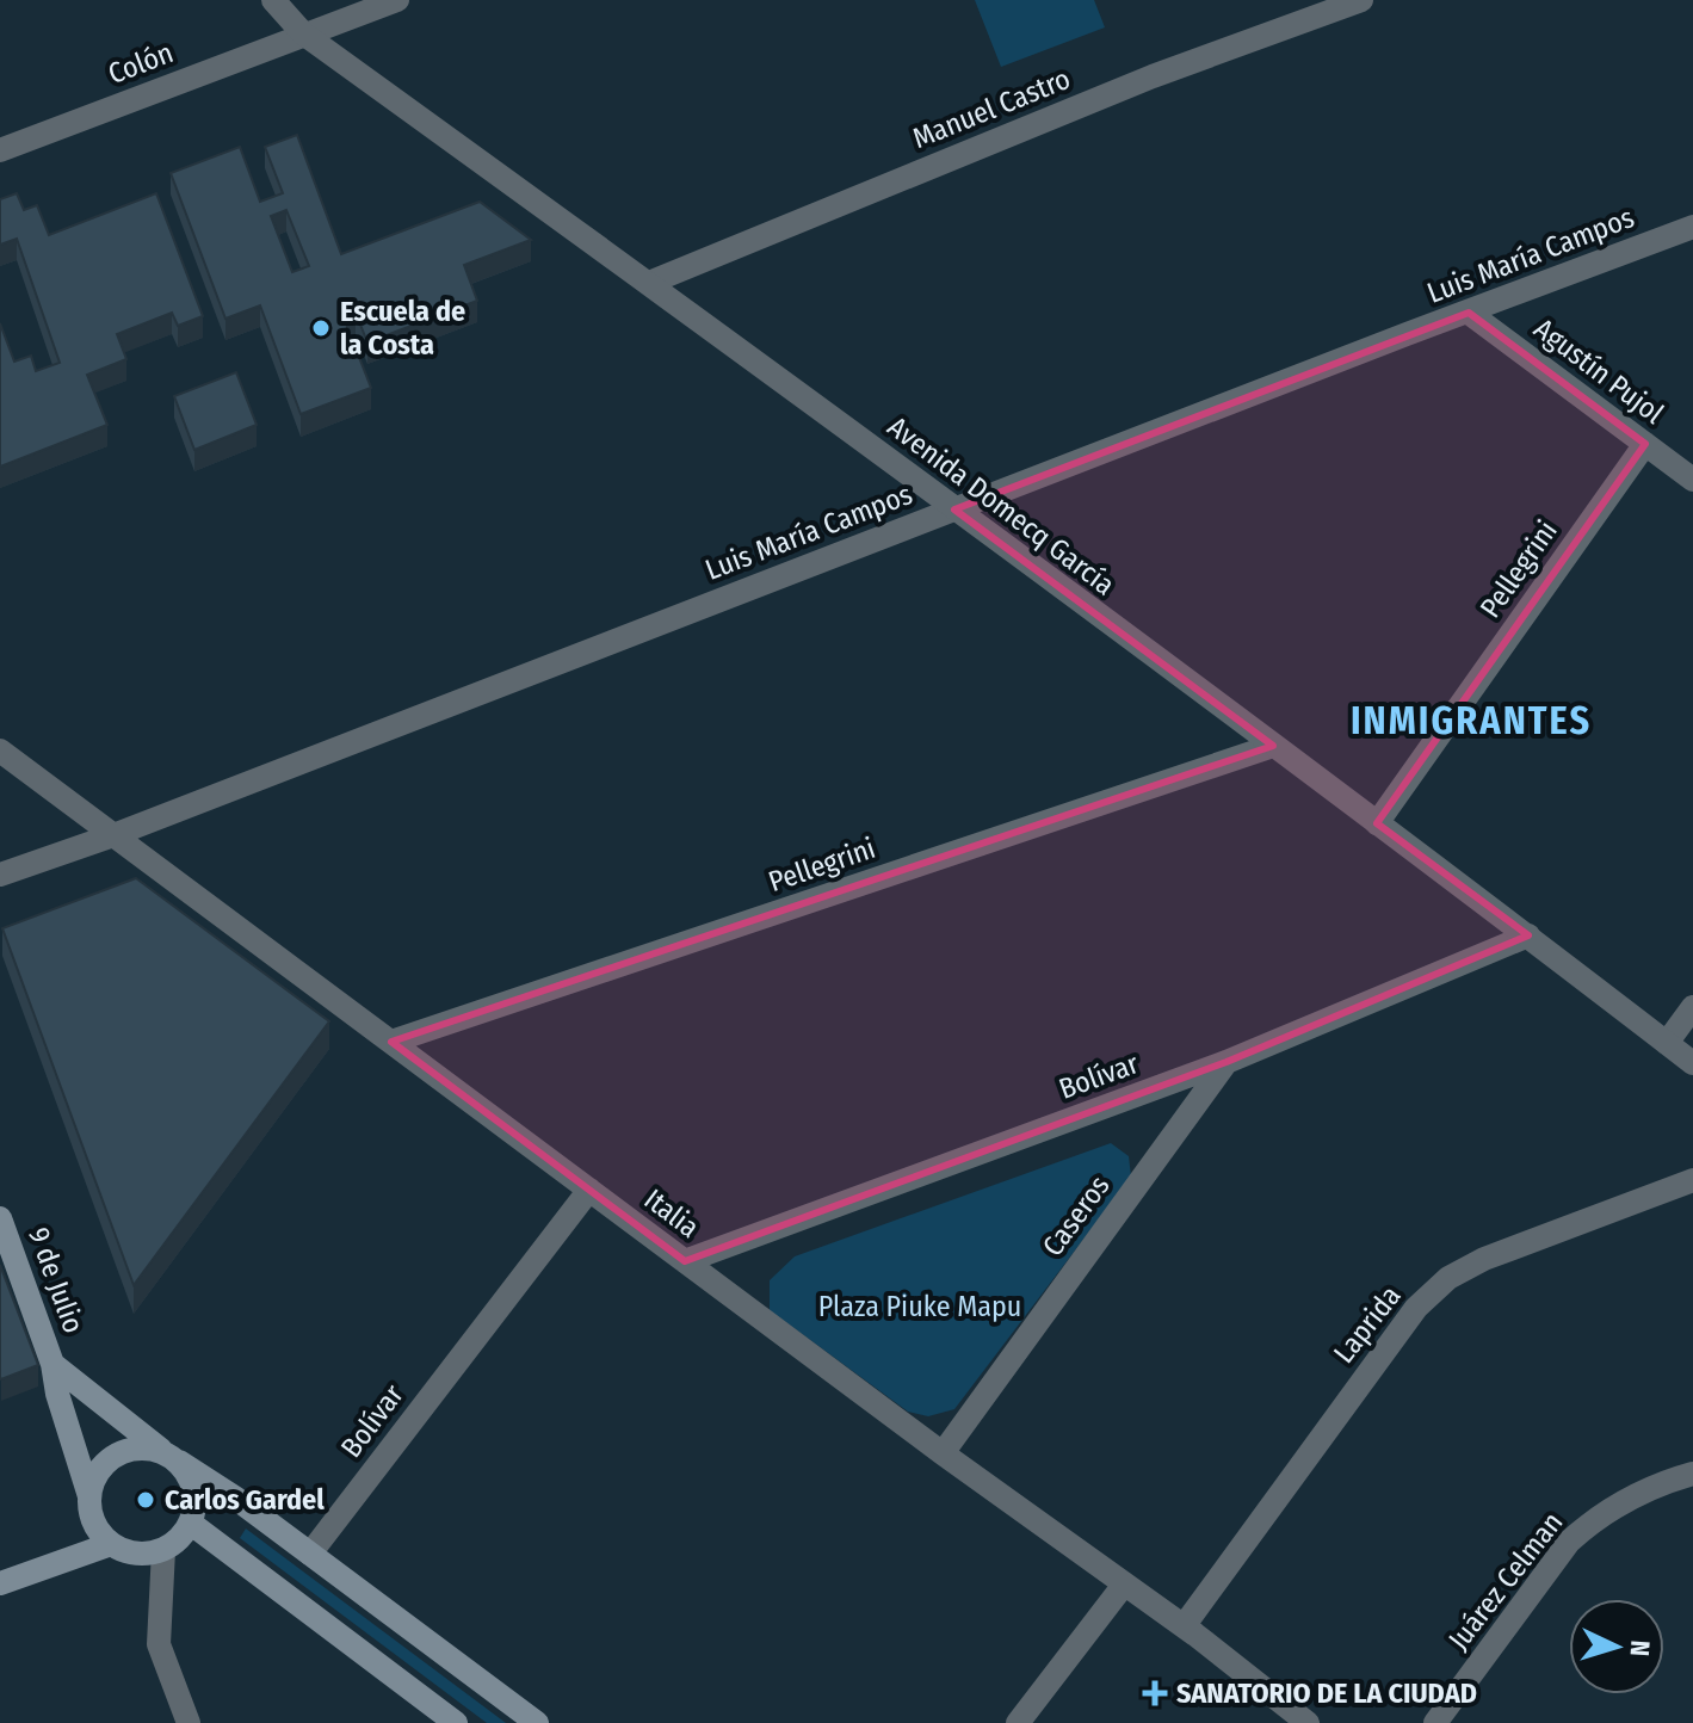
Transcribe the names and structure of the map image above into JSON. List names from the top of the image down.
{
  "streets": {
    "main road": ["9 de Julio"],
    "street": [
      "Colón",
      "Manuel Castro",
      "Luis María Campos",
      "Agustín Pujol",
      "Avenida Domecq García",
      "Pellegrini",
      "Bolívar",
      "Italia",
      "Caseros",
      "Laprida",
      "Juárez Celman"
    ]
  },
  "crossings": [
    ["Colón", "Avenida Domecq García"],
    ["Manuel Castro", "Avenida Domecq García"],
    ["Luis María Campos", "Agustín Pujol"],
    ["Luis María Campos", "Avenida Domecq García"],
    ["Luis María Campos", "Italia"],
    ["Agustín Pujol", "Pellegrini"],
    ["Avenida Domecq García", "Pellegrini"],
    ["Avenida Domecq García", "Bolívar"],
    ["Pellegrini", "Italia"],
    ["Bolívar", "Italia"],
    ["Bolívar", "Caseros"],
    ["Bolívar", "9 de Julio"],
    ["Italia", "Caseros"],
    ["Italia", "Laprida"]
  ],
  "districts": ["INMIGRANTES"],
  "parks": ["Plaza Piuke Mapu"],
  "places": {
    "other": ["Escuela de la Costa", "Carlos Gardel"],
    "health": ["SANATORIO DE LA CIUDAD"]
  },
  "north": "right"
}
